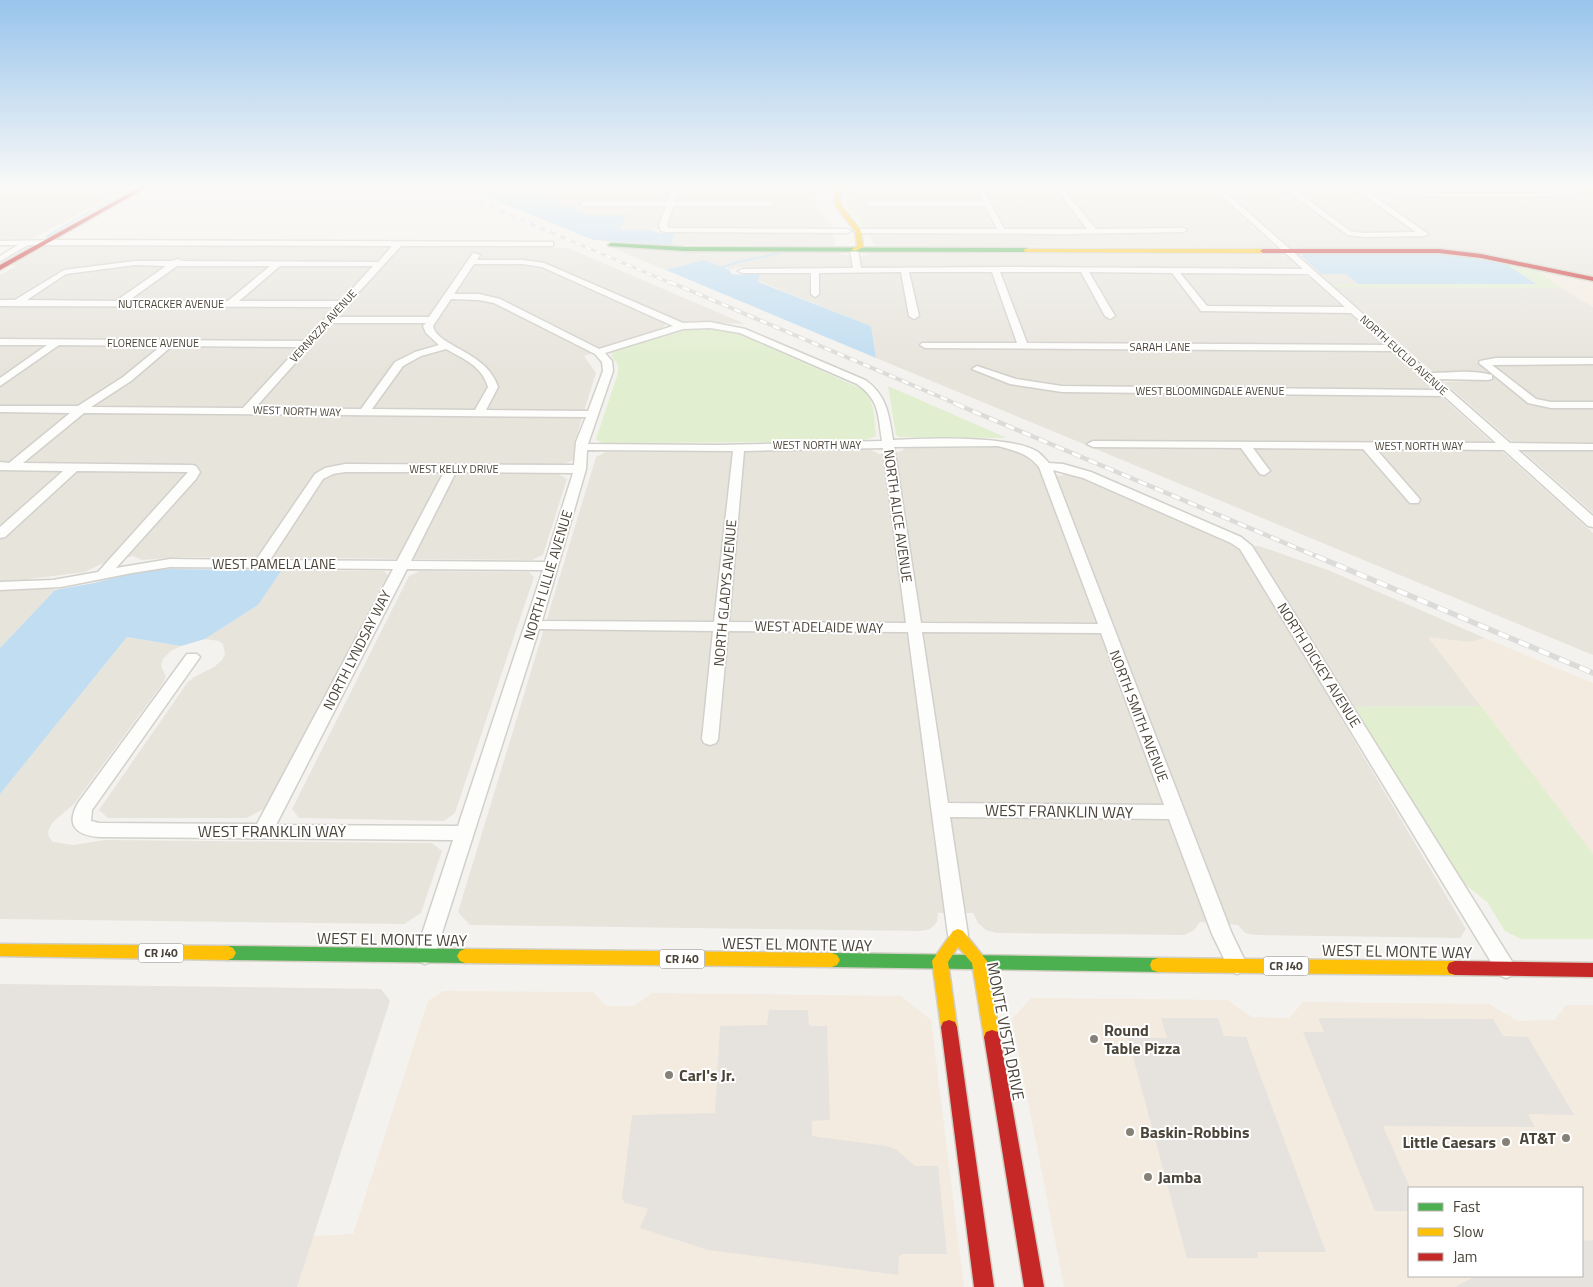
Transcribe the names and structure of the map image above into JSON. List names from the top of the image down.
{
  "streets": {
    "street": [
      "NUTCRACKER AVENUE",
      "VERNAZZA AVENUE",
      "FLORENCE AVENUE",
      "SARAH LANE",
      "NORTH EUCLID AVENUE",
      "WEST BLOOMINGDALE AVENUE",
      "WEST NORTH WAY",
      "WEST KELLY DRIVE",
      "NORTH ALICE AVENUE",
      "WEST PAMELA LANE",
      "NORTH LILLIE AVENUE",
      "NORTH GLADYS AVENUE",
      "WEST ADELAIDE WAY",
      "NORTH LYNDSAY WAY",
      "NORTH DICKEY AVENUE",
      "NORTH SMITH AVENUE",
      "WEST FRANKLIN WAY",
      "WEST EL MONTE WAY",
      "CR J40",
      "MONTE VISTA DRIVE"
    ]
  },
  "crossings": [
    ["NUTCRACKER AVENUE", "VERNAZZA AVENUE"],
    ["VERNAZZA AVENUE", "FLORENCE AVENUE"],
    ["VERNAZZA AVENUE", "WEST NORTH WAY"],
    ["SARAH LANE", "NORTH EUCLID AVENUE"],
    ["NORTH EUCLID AVENUE", "WEST BLOOMINGDALE AVENUE"],
    ["NORTH EUCLID AVENUE", "WEST NORTH WAY"],
    ["WEST NORTH WAY", "NORTH ALICE AVENUE"],
    ["WEST NORTH WAY", "NORTH LILLIE AVENUE"],
    ["WEST NORTH WAY", "NORTH GLADYS AVENUE"],
    ["WEST NORTH WAY", "NORTH DICKEY AVENUE"],
    ["WEST NORTH WAY", "NORTH SMITH AVENUE"],
    ["WEST KELLY DRIVE", "WEST PAMELA LANE"],
    ["WEST KELLY DRIVE", "NORTH LILLIE AVENUE"],
    ["WEST KELLY DRIVE", "NORTH LYNDSAY WAY"],
    ["NORTH ALICE AVENUE", "NORTH LILLIE AVENUE"],
    ["NORTH ALICE AVENUE", "WEST ADELAIDE WAY"],
    ["NORTH ALICE AVENUE", "WEST FRANKLIN WAY"],
    ["NORTH ALICE AVENUE", "MONTE VISTA DRIVE"],
    ["WEST PAMELA LANE", "NORTH LILLIE AVENUE"],
    ["WEST PAMELA LANE", "NORTH LYNDSAY WAY"],
    ["NORTH LILLIE AVENUE", "WEST ADELAIDE WAY"],
    ["NORTH LILLIE AVENUE", "WEST FRANKLIN WAY"],
    ["NORTH LILLIE AVENUE", "WEST EL MONTE WAY"],
    ["NORTH GLADYS AVENUE", "WEST ADELAIDE WAY"],
    ["WEST ADELAIDE WAY", "NORTH SMITH AVENUE"],
    ["NORTH LYNDSAY WAY", "WEST FRANKLIN WAY"],
    ["NORTH DICKEY AVENUE", "NORTH SMITH AVENUE"],
    ["NORTH DICKEY AVENUE", "WEST EL MONTE WAY"],
    ["NORTH SMITH AVENUE", "WEST FRANKLIN WAY"],
    ["NORTH SMITH AVENUE", "WEST EL MONTE WAY"],
    ["WEST EL MONTE WAY", "MONTE VISTA DRIVE"]
  ],
  "places": [
    "Round Table Pizza",
    "Carl's Jr.",
    "Baskin-Robbins",
    "AT&T",
    "Little Caesars",
    "Jamba"
  ],
  "legend": ["Fast", "Slow", "Jam"]
}
